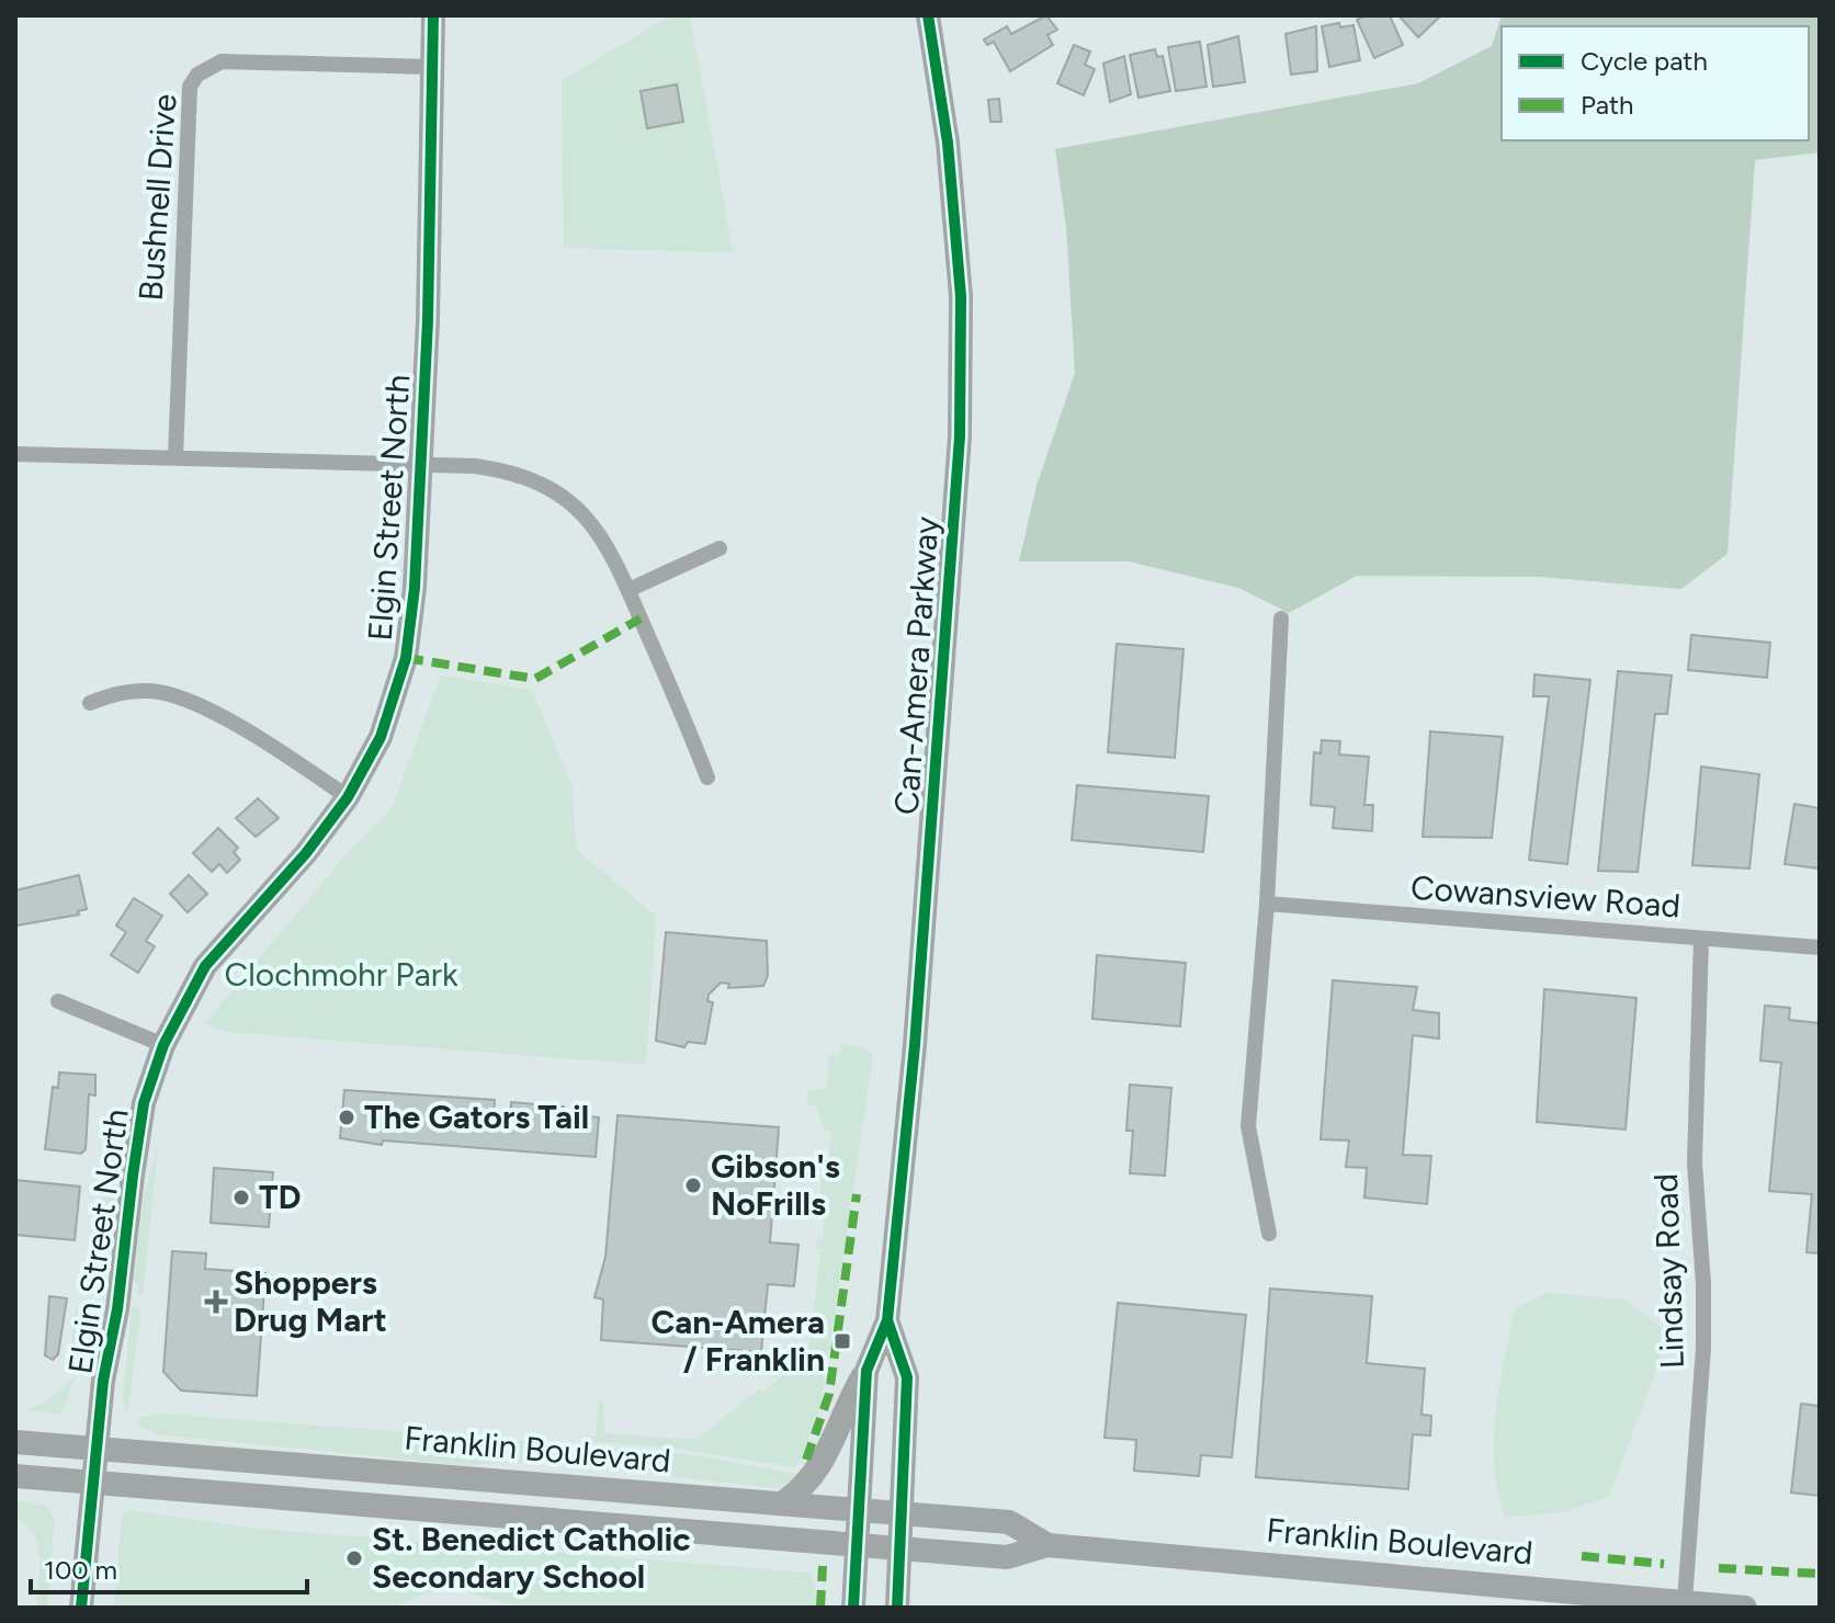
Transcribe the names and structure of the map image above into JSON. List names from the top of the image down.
{
  "streets": {
    "main road": ["Elgin Street North", "Can-Amera Parkway", "Franklin Boulevard"],
    "street": ["Bushnell Drive", "Cowansview Road", "Lindsay Road"]
  },
  "crossings": [
    ["Bushnell Drive", "Elgin Street North"],
    ["Elgin Street North", "Franklin Boulevard"],
    ["Can-Amera Parkway", "Franklin Boulevard"],
    ["Cowansview Road", "Lindsay Road"],
    ["Lindsay Road", "Franklin Boulevard"]
  ],
  "parks": ["Clochmohr Park"],
  "places": {
    "other": [
      "The Gators Tail",
      "Gibson's NoFrills",
      "TD",
      "St. Benedict Catholic Secondary School"
    ],
    "health": ["Shoppers Drug Mart"],
    "transit": ["Can-Amera / Franklin"]
  },
  "legend": ["Cycle path", "Path"],
  "scale_bar": "100 m"
}
